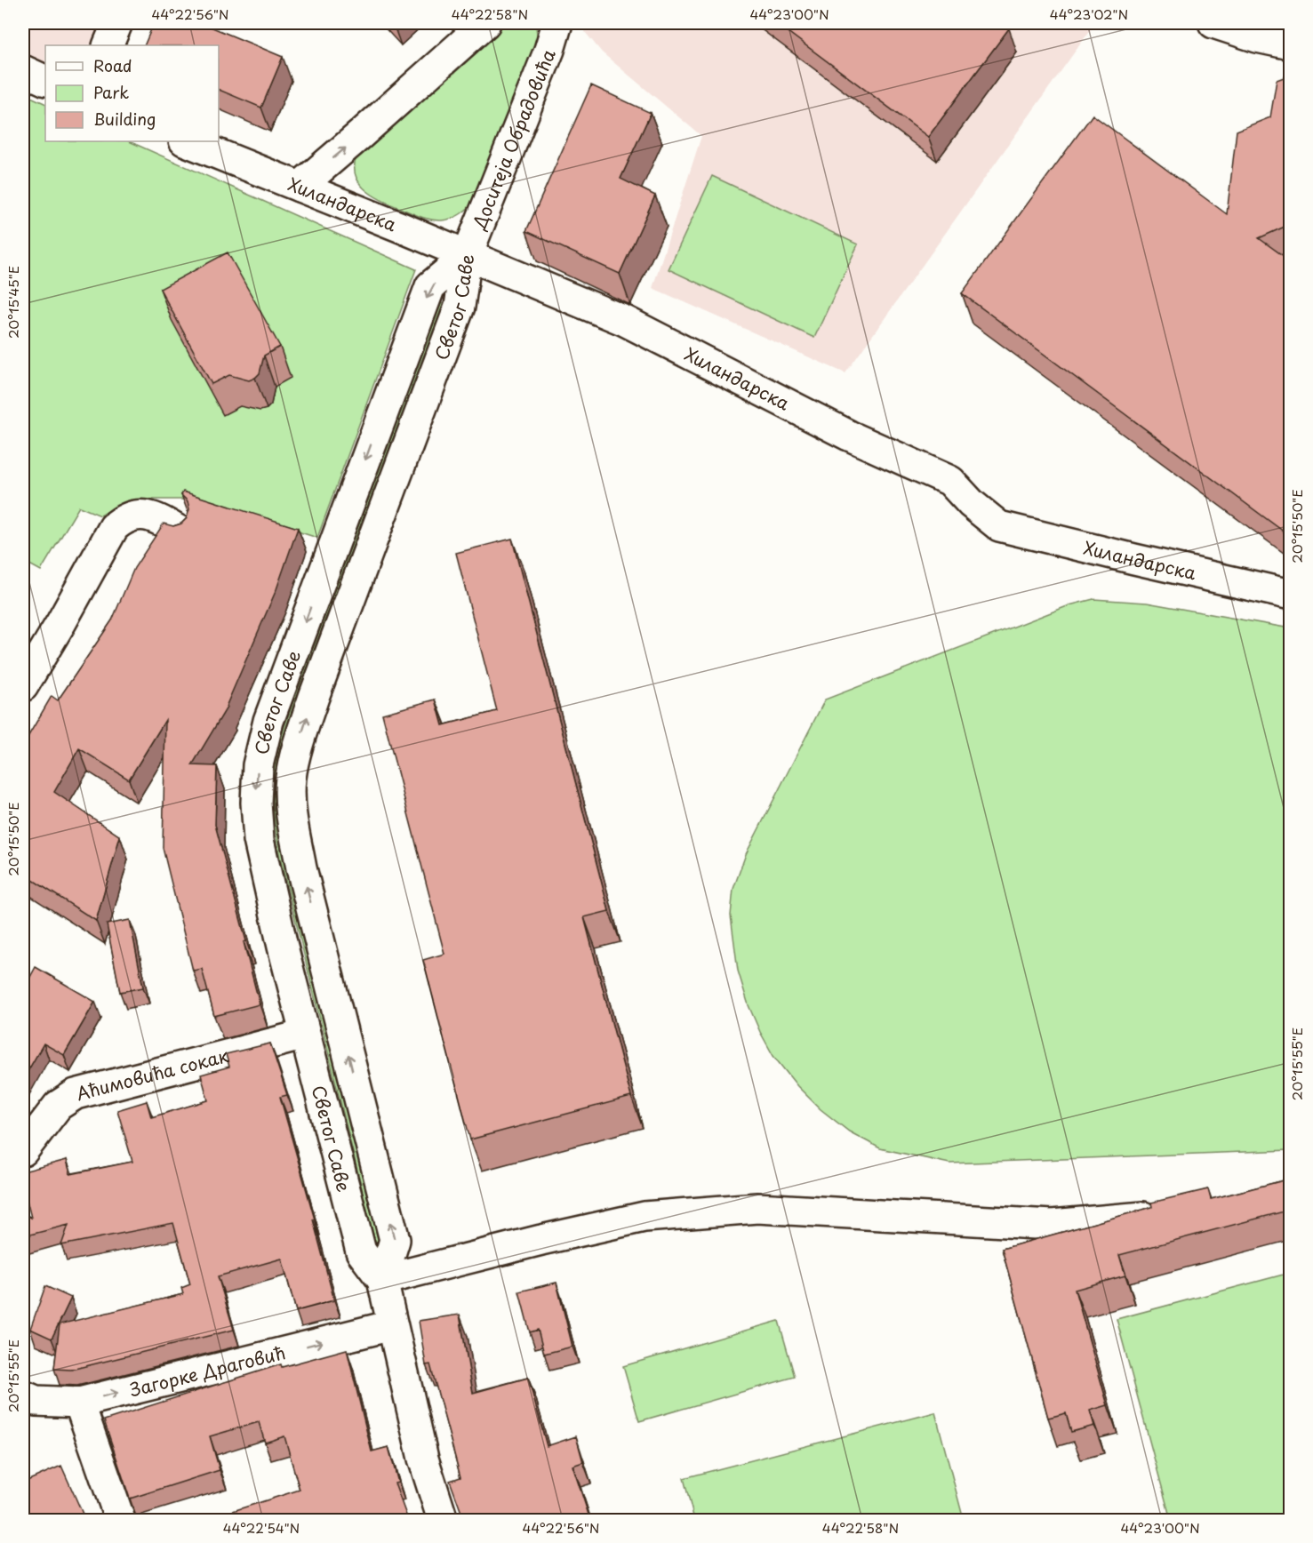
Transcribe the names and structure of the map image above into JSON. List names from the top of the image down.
{
  "streets": {
    "street": [
      "Доситеја Обрадовића",
      "Хиландарска",
      "Светог Саве",
      "Аћимовића сокак",
      "Загорке Драговић"
    ]
  },
  "crossings": [
    ["Доситеја Обрадовића", "Хиландарска"],
    ["Доситеја Обрадовића", "Светог Саве"],
    ["Хиландарска", "Светог Саве"],
    ["Светог Саве", "Аћимовића сокак"],
    ["Светог Саве", "Загорке Драговић"]
  ],
  "one_way": ["Загорке Драговић"],
  "legend": ["Road", "Park", "Building"],
  "coordinates": [
    "44°22'56\"N",
    "44°22'58\"N",
    "44°23'00\"N",
    "44°23'02\"N",
    "20°15'45\"E",
    "20°15'50\"E",
    "20°15'55\"E",
    "44°22'54\"N"
  ]
}
